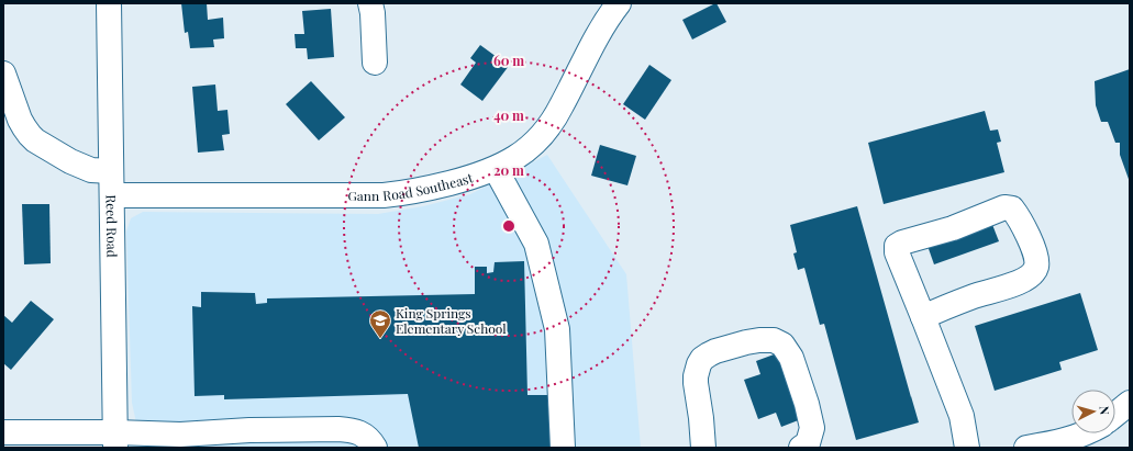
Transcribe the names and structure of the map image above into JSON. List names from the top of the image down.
{
  "streets": {
    "street": ["Gann Road Southeast", "Reed Road"]
  },
  "crossings": [
    ["Gann Road Southeast", "Reed Road"]
  ],
  "places": {
    "school or university": ["King Springs Elementary School"]
  },
  "north": "right",
  "rings": ["60 m", "40 m", "20 m"]
}
